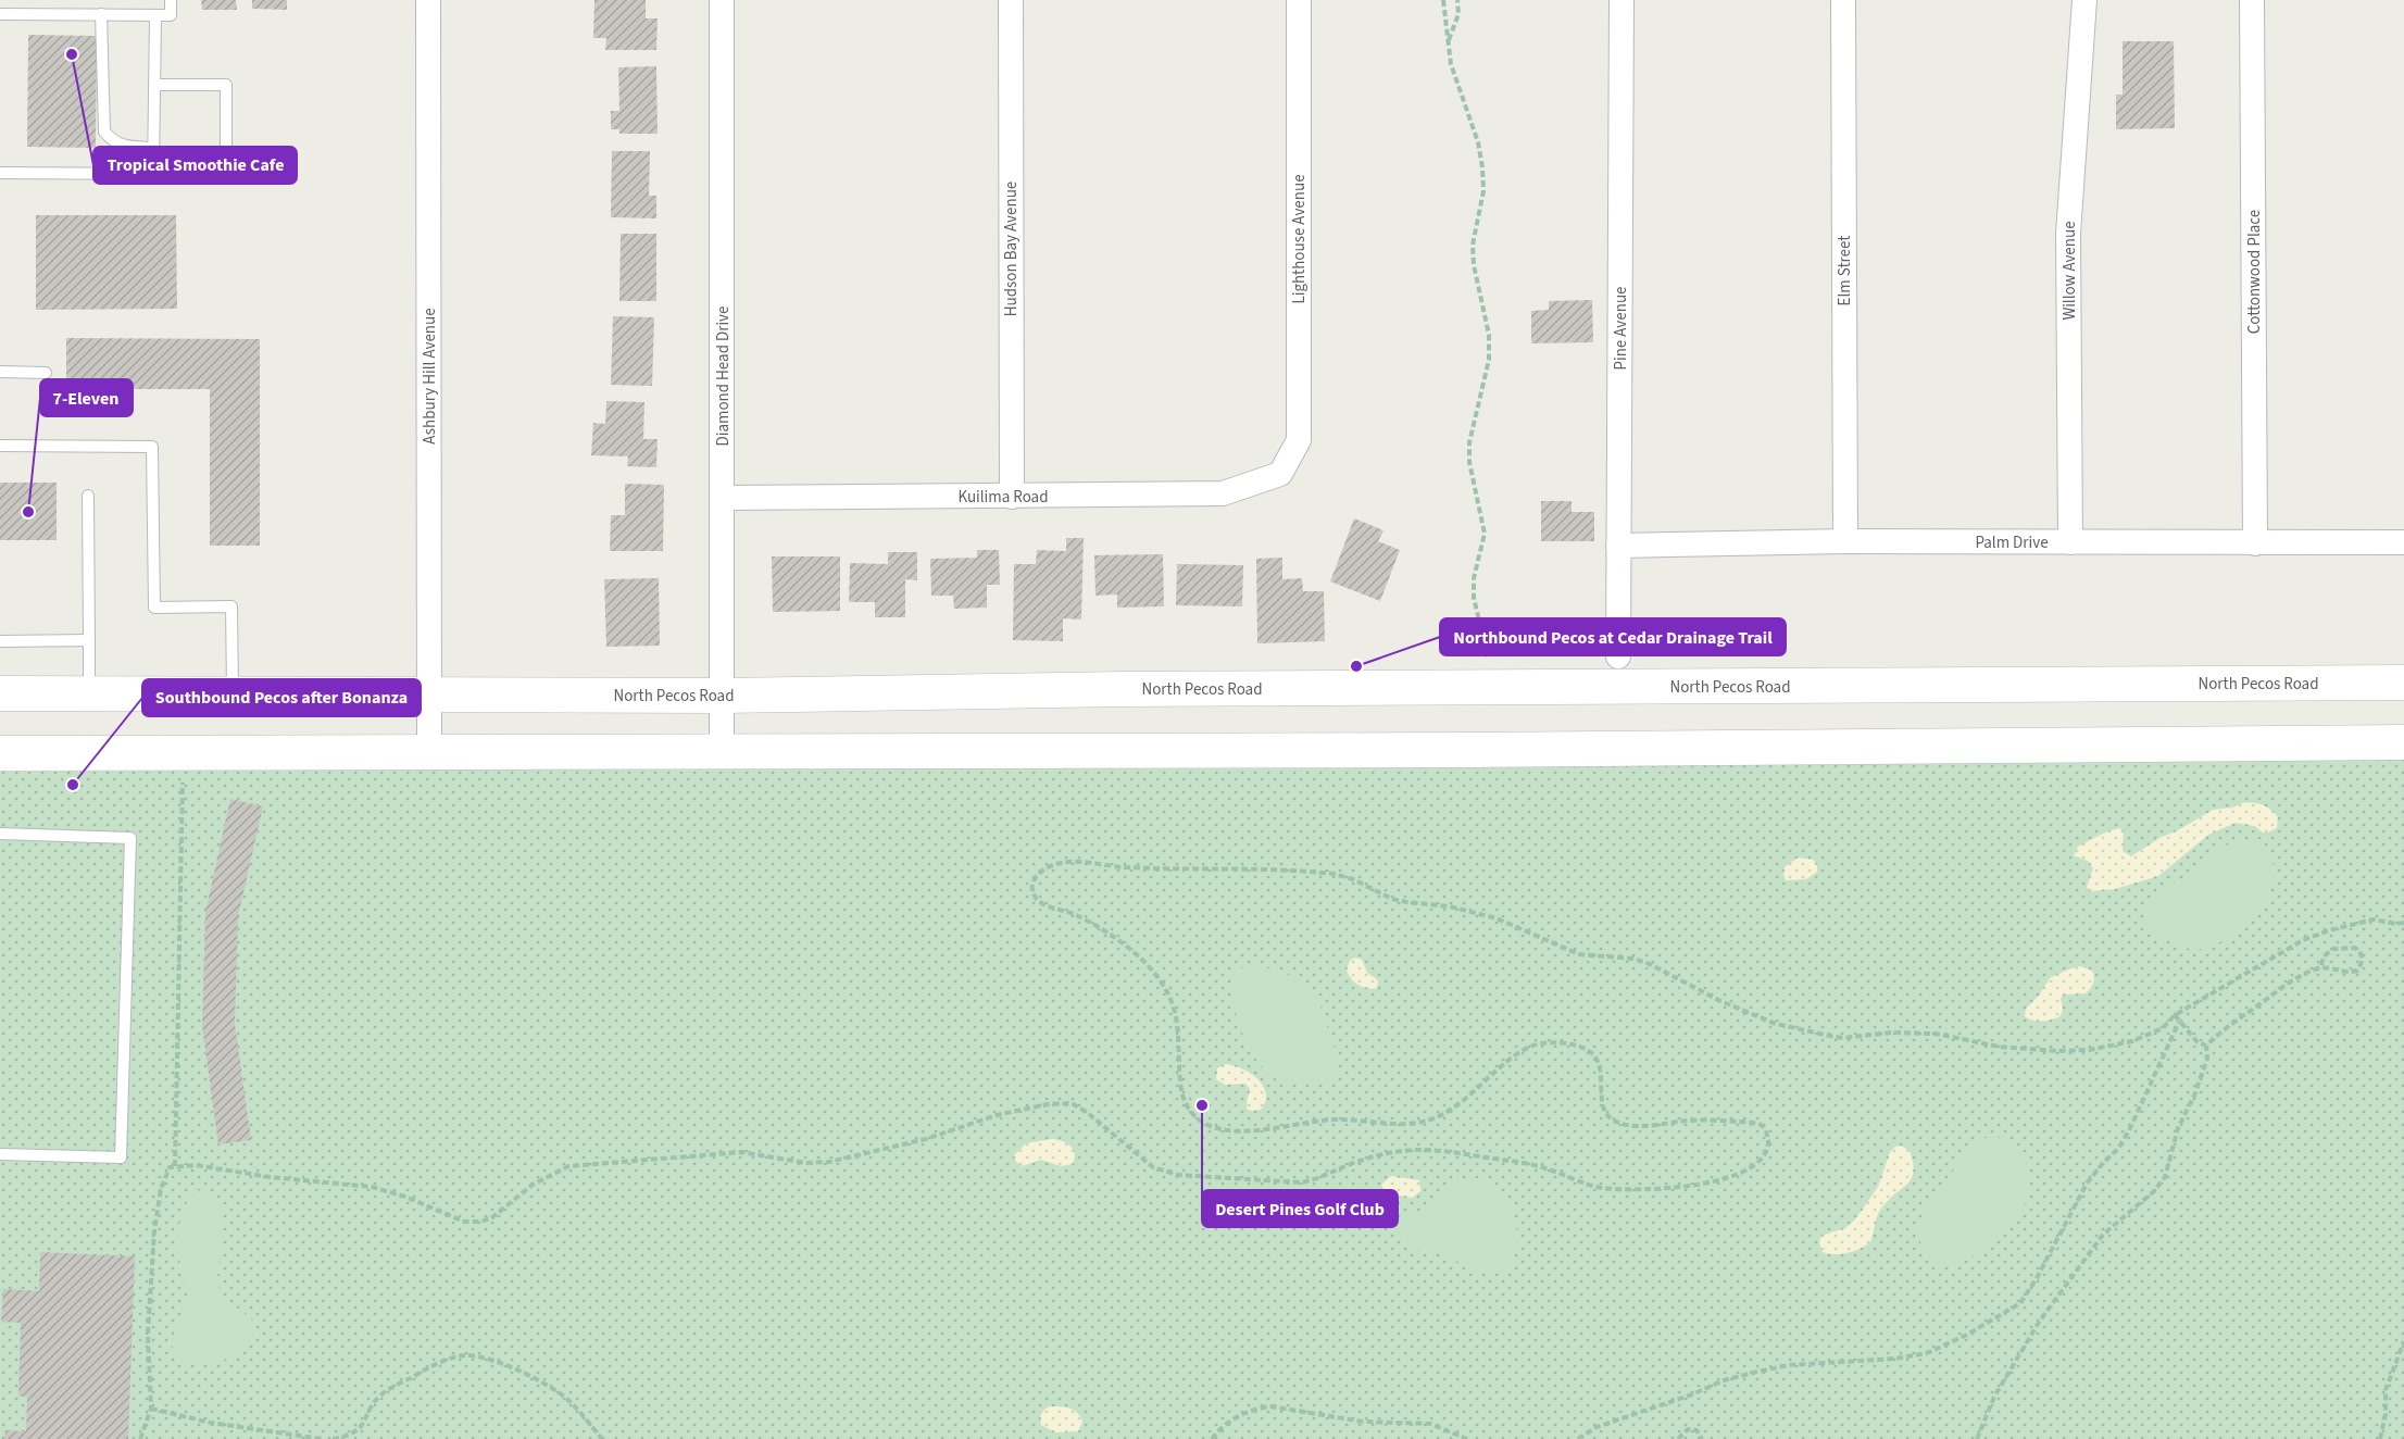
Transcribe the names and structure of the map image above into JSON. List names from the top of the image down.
{
  "streets": {
    "main road": ["North Pecos Road"],
    "street": [
      "Lighthouse Avenue",
      "Hudson Bay Avenue",
      "Elm Street",
      "Willow Avenue",
      "Cottonwood Place",
      "Pine Avenue",
      "Ashbury Hill Avenue",
      "Diamond Head Drive",
      "Kuilima Road",
      "Palm Drive"
    ]
  },
  "crossings": [
    ["Lighthouse Avenue", "Kuilima Road"],
    ["Hudson Bay Avenue", "Kuilima Road"],
    ["Elm Street", "Palm Drive"],
    ["Willow Avenue", "Palm Drive"],
    ["Cottonwood Place", "Palm Drive"],
    ["Pine Avenue", "Palm Drive"],
    ["Ashbury Hill Avenue", "North Pecos Road"],
    ["Diamond Head Drive", "Kuilima Road"],
    ["Diamond Head Drive", "North Pecos Road"]
  ],
  "places": [
    "Tropical Smoothie Cafe",
    "7-Eleven",
    "Northbound Pecos at Cedar Drainage Trail",
    "Southbound Pecos after Bonanza",
    "Desert Pines Golf Club"
  ]
}
